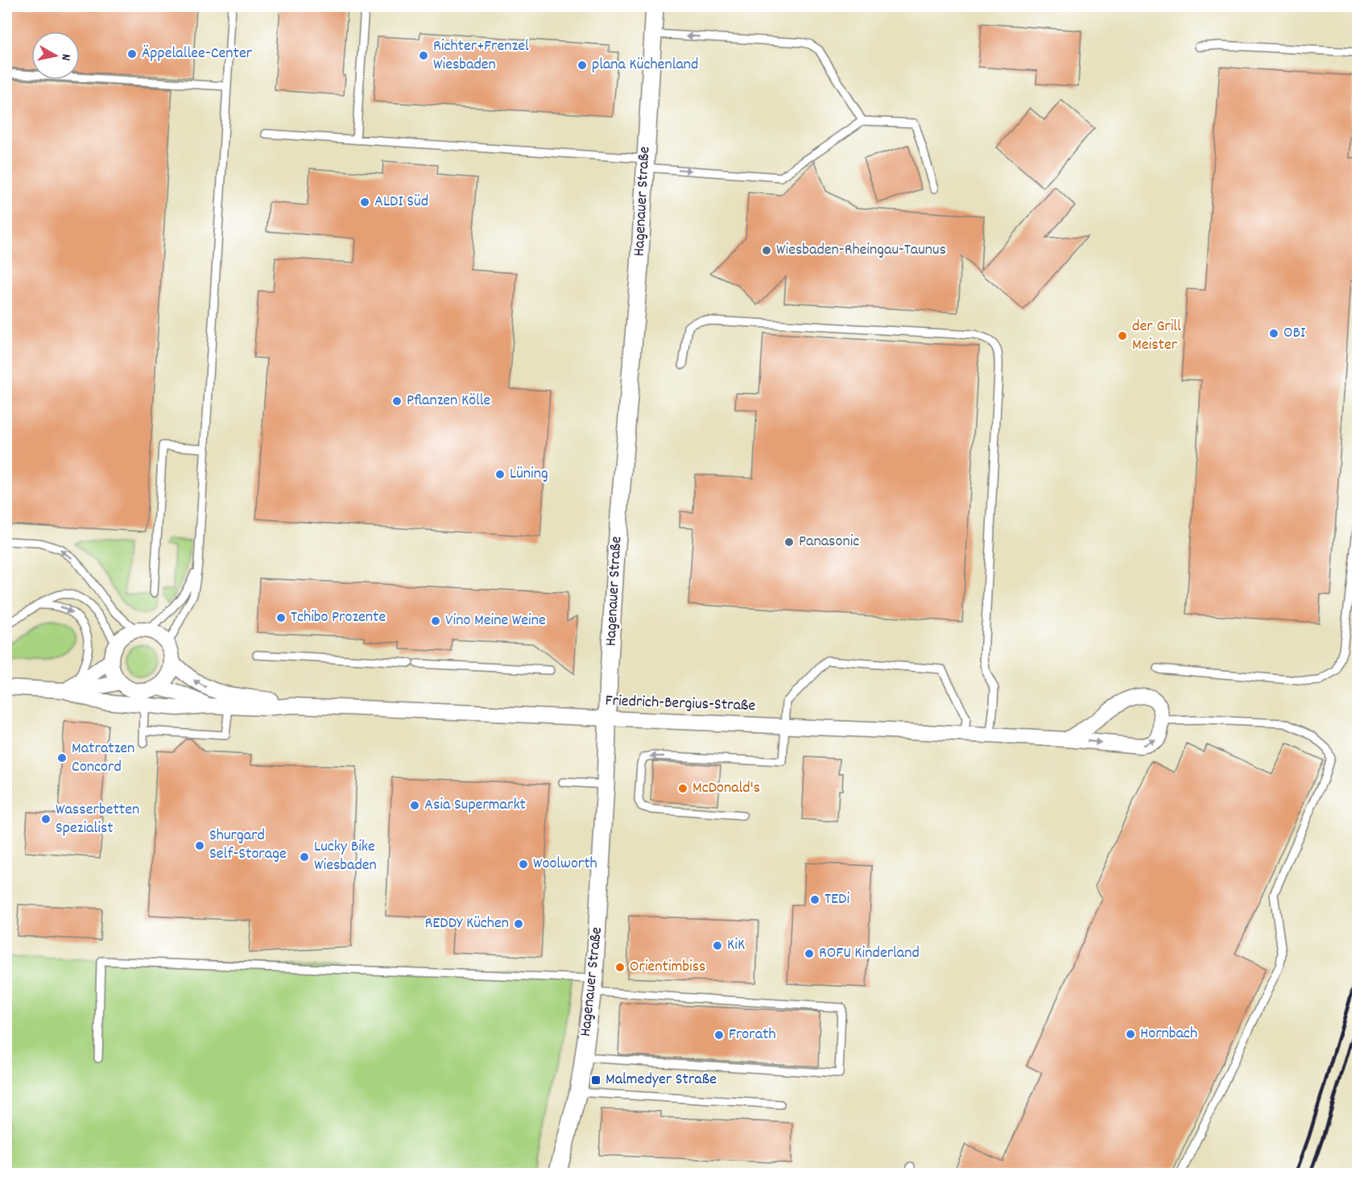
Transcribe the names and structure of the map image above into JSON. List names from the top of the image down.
{
  "streets": {
    "street": ["Hagenauer Straße", "Friedrich-Bergius-Straße"]
  },
  "crossings": [
    ["Hagenauer Straße", "Friedrich-Bergius-Straße"]
  ],
  "places": {
    "other": [
      "Äppelallee-Center",
      "Richter+Frenzel Wiesbaden",
      "plana Küchenland",
      "ALDI Süd",
      "Wiesbaden-Rheingau-Taunus",
      "OBI",
      "der Grill Meister",
      "Pflanzen Kölle",
      "Lüning",
      "Panasonic",
      "Tchibo Prozente",
      "Vino Meine Weine",
      "Matratzen Concord",
      "McDonald's",
      "Asia Supermarkt",
      "Wasserbetten Spezialist",
      "Shurgard Self-Storage",
      "Lucky Bike Wiesbaden",
      "Woolworth",
      "TEDi",
      "REDDY Küchen",
      "KiK",
      "ROFU Kinderland",
      "Orientimbiss",
      "Hornbach",
      "Frorath"
    ],
    "transit": ["Malmedyer Straße"]
  },
  "north": "right"
}
